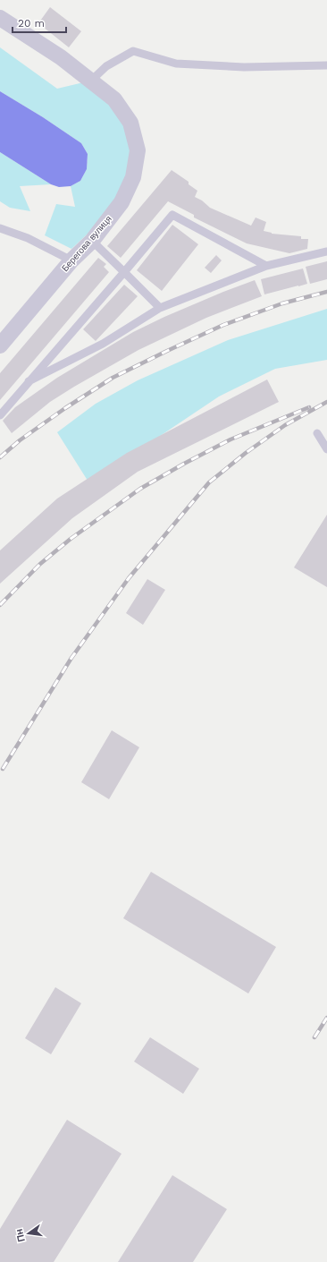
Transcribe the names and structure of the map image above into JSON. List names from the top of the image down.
{
  "streets": {
    "street": ["Берегова вулиця"]
  },
  "scale_bar": "20 m",
  "north": "left"
}
